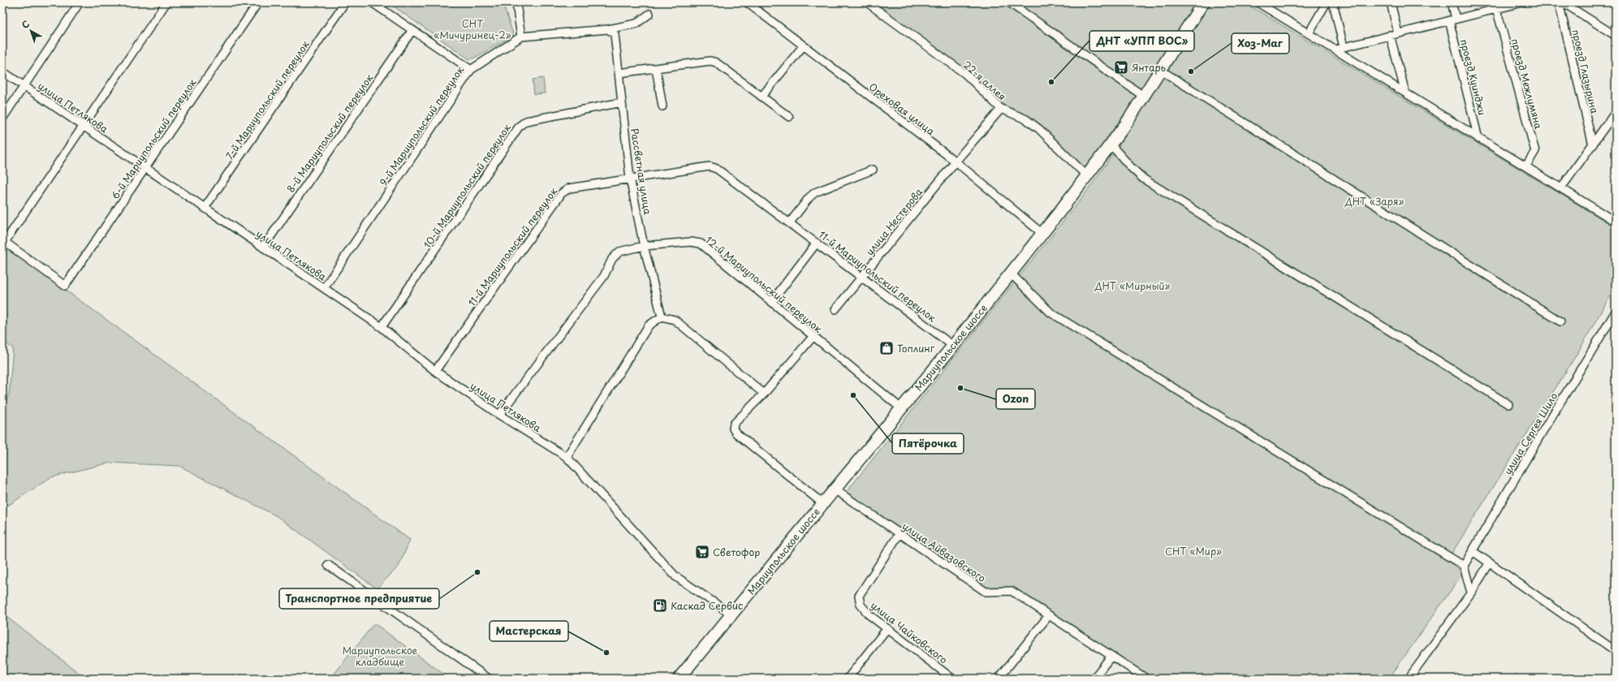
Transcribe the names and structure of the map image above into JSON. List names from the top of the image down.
{
  "streets": {
    "main road": ["Мариупольское шоссе"],
    "street": [
      "проезд Глазырина",
      "проезд Куинджи",
      "22-я аллея",
      "проезд Межлумяна",
      "7-й Мариупольский переулок",
      "улица Петлякова",
      "Ореховая улица",
      "9-й Мариупольский переулок",
      "8-й Мариупольский переулок",
      "6-й Мариупольский переулок",
      "Рассветная улица",
      "10-й Мариупольский переулок",
      "улица Нестерова",
      "11-й Мариупольский переулок",
      "12-й Мариупольский переулок",
      "улица Сергея Шило",
      "улица Айвазовского",
      "улица Чайковского"
    ]
  },
  "crossings": [
    ["22-я аллея", "улица Нестерова"],
    ["22-я аллея", "Мариупольское шоссе"],
    ["7-й Мариупольский переулок", "улица Петлякова"],
    ["улица Петлякова", "9-й Мариупольский переулок"],
    ["улица Петлякова", "8-й Мариупольский переулок"],
    ["улица Петлякова", "6-й Мариупольский переулок"],
    ["улица Петлякова", "10-й Мариупольский переулок"],
    ["улица Петлякова", "11-й Мариупольский переулок"],
    ["улица Петлякова", "12-й Мариупольский переулок"],
    ["улица Петлякова", "Мариупольское шоссе"],
    ["Ореховая улица", "улица Нестерова"],
    ["Ореховая улица", "Мариупольское шоссе"],
    ["9-й Мариупольский переулок", "Рассветная улица"],
    ["Рассветная улица", "10-й Мариупольский переулок"],
    ["Рассветная улица", "11-й Мариупольский переулок"],
    ["Рассветная улица", "12-й Мариупольский переулок"],
    ["улица Нестерова", "11-й Мариупольский переулок"],
    ["11-й Мариупольский переулок", "Мариупольское шоссе"],
    ["12-й Мариупольский переулок", "Мариупольское шоссе"],
    ["Мариупольское шоссе", "улица Айвазовского"],
    ["улица Айвазовского", "улица Чайковского"]
  ],
  "parks": [
    "СНТ «Мичуринец-2»",
    "ДНТ «Заря»",
    "ДНТ «Мирный»",
    "СНТ «Мир»",
    "Мариупольское кладбище"
  ],
  "places": {
    "supermarket": ["Янтарь", "Светофор"],
    "other": [
      "Хоз-Маг",
      "ДНТ «УПП ВОС»",
      "Ozon",
      "Пятёрочка",
      "Транспортное предприятие",
      "Мастерская"
    ],
    "shop": ["Топлинг"],
    "fuel station": ["Каскад Сервис"]
  },
  "north": "top left"
}
